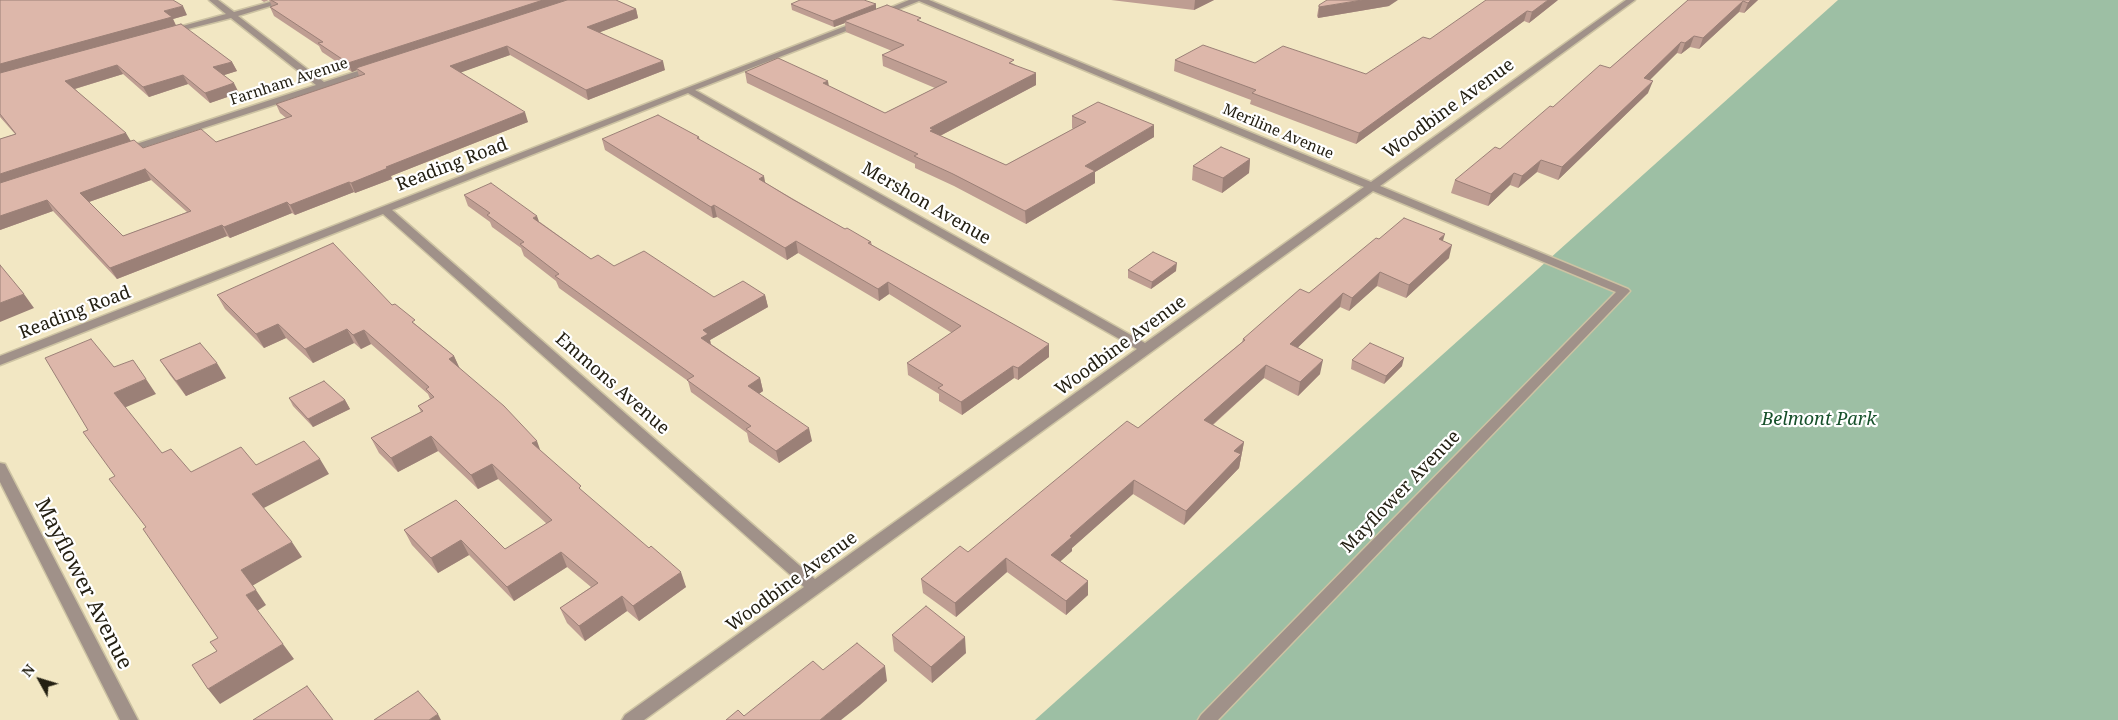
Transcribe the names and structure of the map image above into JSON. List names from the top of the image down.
{
  "streets": {
    "street": [
      "Farnham Avenue",
      "Woodbine Avenue",
      "Meriline Avenue",
      "Reading Road",
      "Mershon Avenue",
      "Emmons Avenue",
      "Mayflower Avenue"
    ]
  },
  "crossings": [
    ["Woodbine Avenue", "Meriline Avenue"],
    ["Woodbine Avenue", "Mershon Avenue"],
    ["Woodbine Avenue", "Emmons Avenue"],
    ["Meriline Avenue", "Mayflower Avenue"],
    ["Reading Road", "Mershon Avenue"],
    ["Reading Road", "Emmons Avenue"]
  ],
  "parks": ["Belmont Park"],
  "north": "top left"
}
